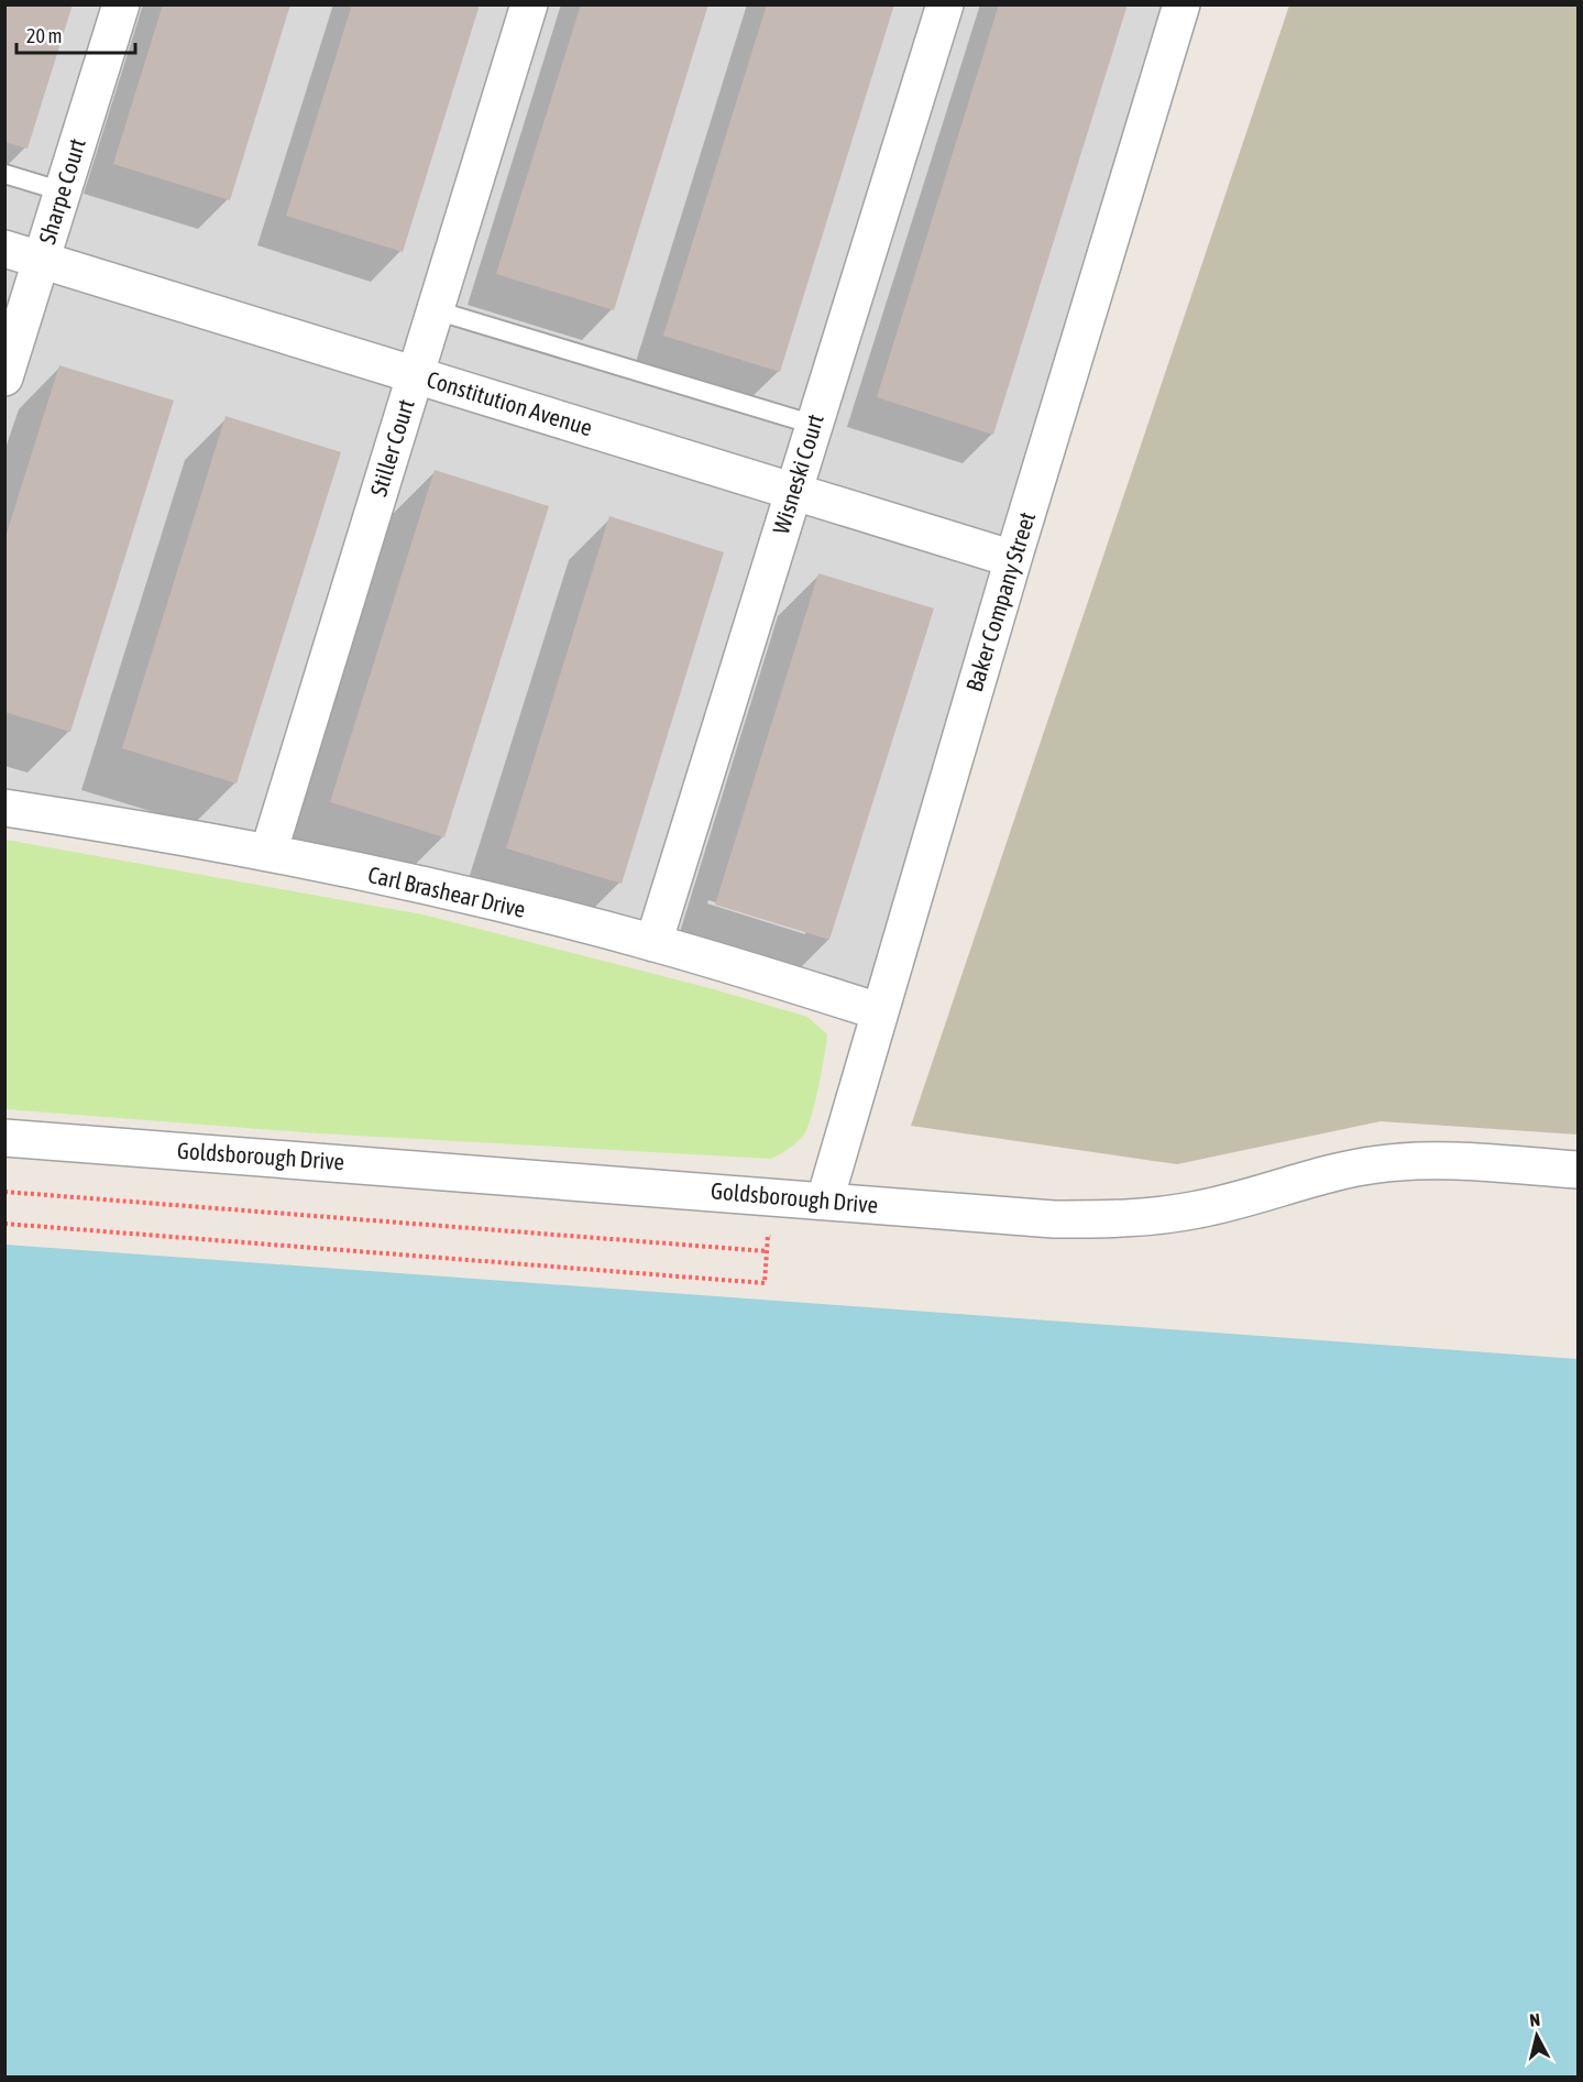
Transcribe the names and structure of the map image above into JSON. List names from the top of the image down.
{
  "streets": {
    "street": [
      "Sharpe Court",
      "Constitution Avenue",
      "Stiller Court",
      "Wisneski Court",
      "Baker Company Street",
      "Carl Brashear Drive",
      "Goldsborough Drive"
    ]
  },
  "crossings": [
    ["Sharpe Court", "Constitution Avenue"],
    ["Constitution Avenue", "Stiller Court"],
    ["Constitution Avenue", "Wisneski Court"],
    ["Constitution Avenue", "Baker Company Street"],
    ["Stiller Court", "Carl Brashear Drive"],
    ["Wisneski Court", "Carl Brashear Drive"],
    ["Baker Company Street", "Carl Brashear Drive"],
    ["Baker Company Street", "Goldsborough Drive"]
  ],
  "scale_bar": "20 m",
  "north": "top"
}
